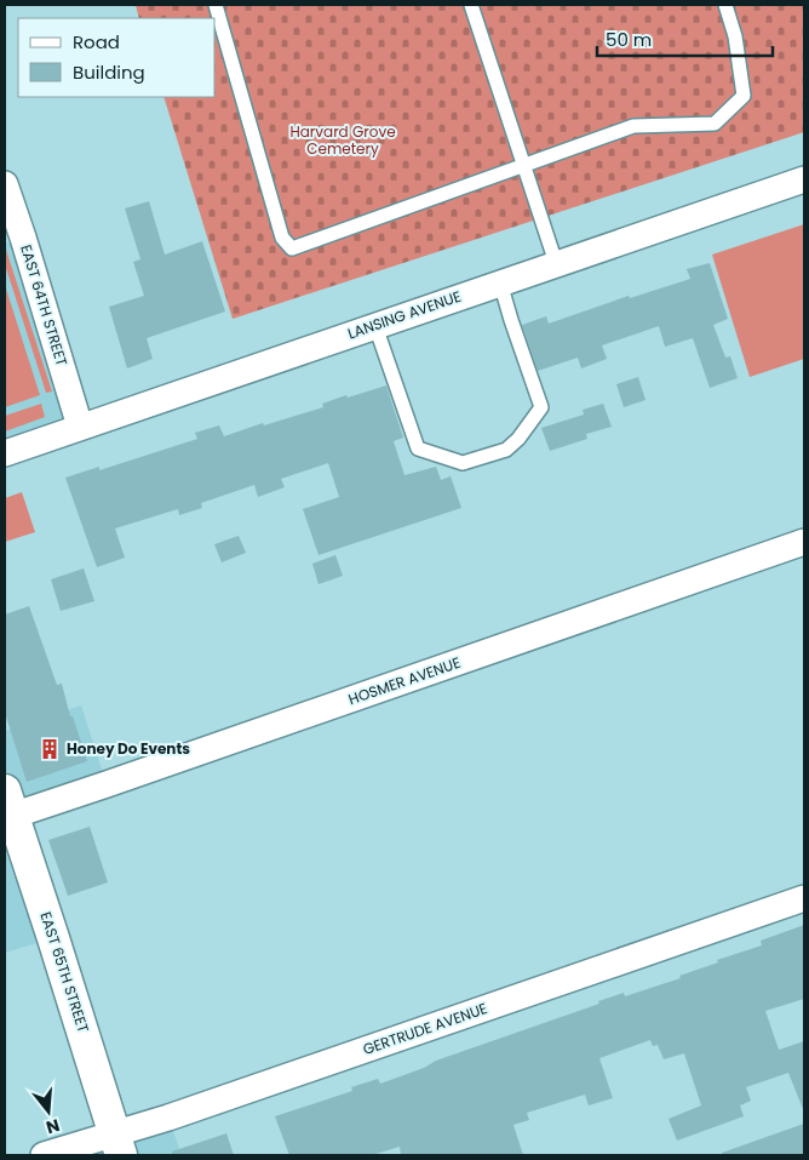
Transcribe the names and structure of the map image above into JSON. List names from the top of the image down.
{
  "streets": {
    "street": [
      "EAST 64TH STREET",
      "LANSING AVENUE",
      "HOSMER AVENUE",
      "EAST 65TH STREET",
      "GERTRUDE AVENUE"
    ]
  },
  "crossings": [
    ["EAST 64TH STREET", "LANSING AVENUE"],
    ["HOSMER AVENUE", "EAST 65TH STREET"],
    ["EAST 65TH STREET", "GERTRUDE AVENUE"]
  ],
  "parks": ["Harvard Grove Cemetery"],
  "places": {
    "building": ["Honey Do Events"]
  },
  "legend": ["Road", "Building"],
  "scale_bar": "50 m",
  "north": "bottom"
}
